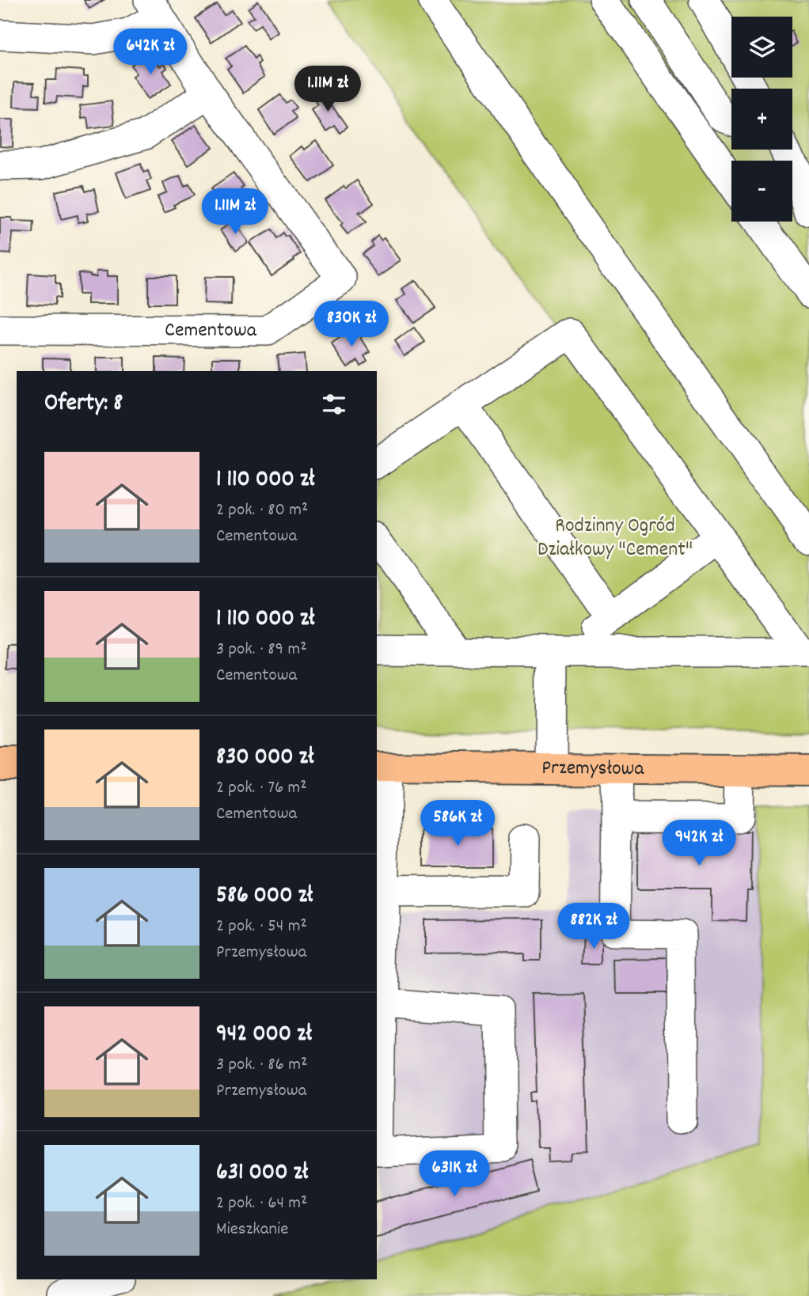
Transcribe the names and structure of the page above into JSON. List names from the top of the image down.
{
  "streets": {
    "main road": ["Przemysłowa"],
    "street": ["Cementowa"]
  },
  "parks": ["Rodzinny Ogród Działkowy \"Cement\""],
  "page": {
    "map_buttons": ["+", "−"],
    "price": [
      "642K zł",
      "1.11M zł",
      "1.11M zł",
      "830K zł",
      "586K zł",
      "942K zł",
      "882K zł",
      "631K zł"
    ],
    "heading": "Oferty: 8",
    "list": [
      {
        "name": "1 110 000 zł",
        "note": "2 pok. · 80 m² · Cementowa"
      },
      {
        "name": "1 110 000 zł",
        "note": "3 pok. · 89 m² · Cementowa"
      },
      {
        "name": "830 000 zł",
        "note": "2 pok. · 76 m² · Cementowa"
      },
      {
        "name": "586 000 zł",
        "note": "2 pok. · 54 m² · Przemysłowa"
      },
      {
        "name": "942 000 zł",
        "note": "3 pok. · 86 m² · Przemysłowa"
      },
      {
        "name": "631 000 zł",
        "note": "2 pok. · 64 m² · Mieszkanie"
      }
    ]
  }
}
